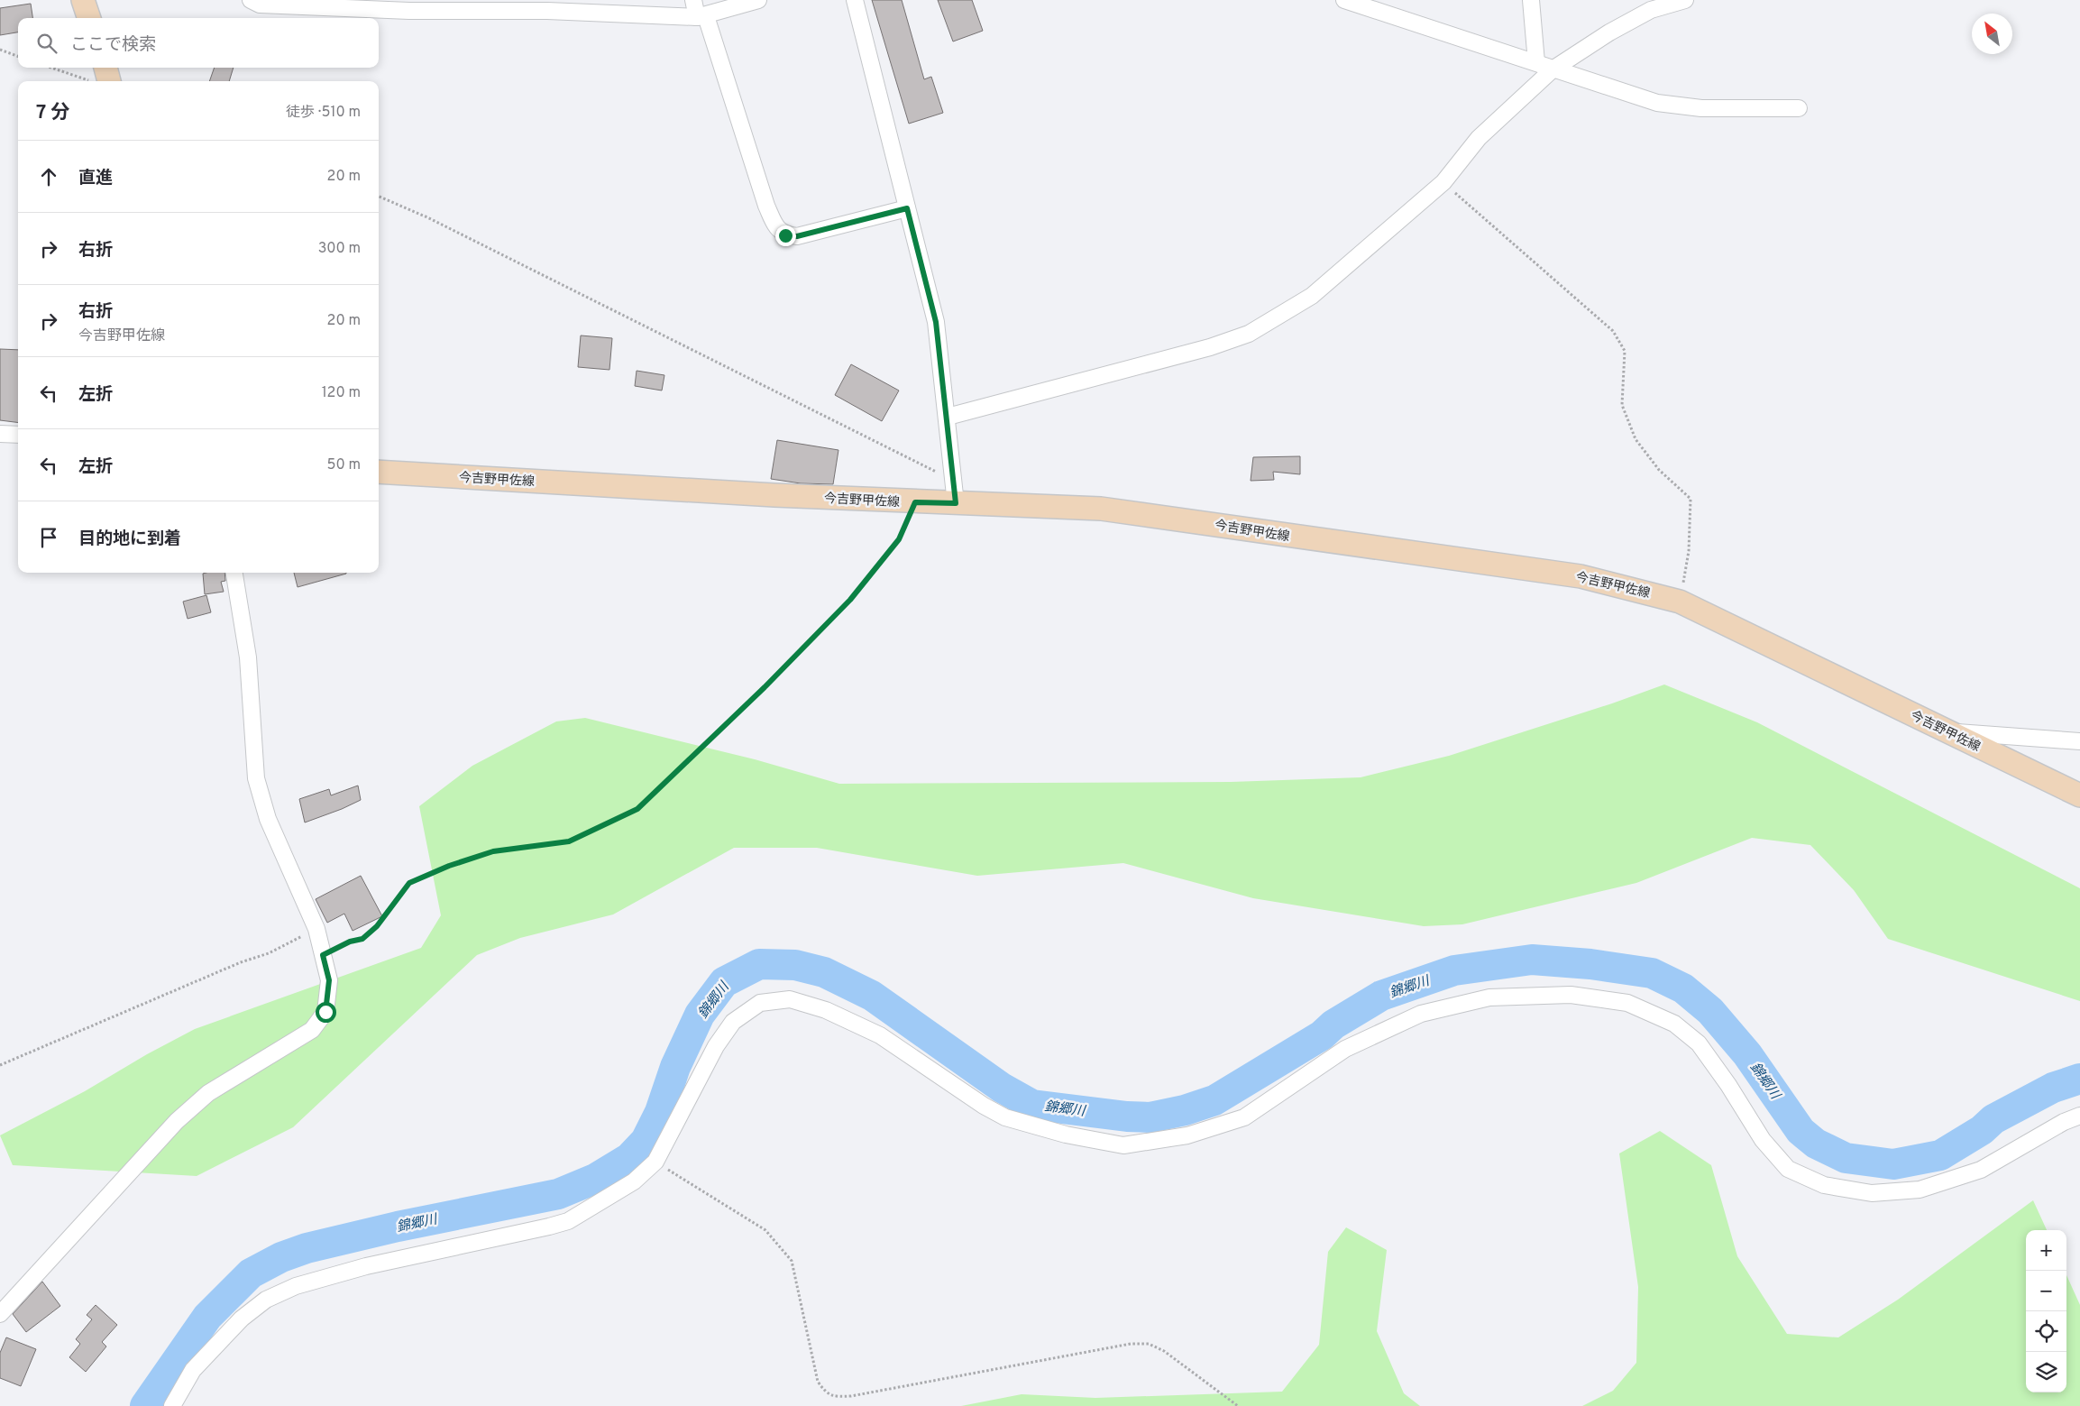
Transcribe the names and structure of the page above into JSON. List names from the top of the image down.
{
  "streets": {
    "main road": ["今吉野甲佐線"]
  },
  "water": ["錦郷川"],
  "north": "top left",
  "page": {
    "search": "ここで検索",
    "heading": ["7 分", "徒歩 · 510 m"],
    "list": [
      ["直進", "20 m"],
      ["右折", "300 m"],
      ["右折", "今吉野甲佐線", "20 m"],
      ["左折", "120 m"],
      ["左折", "50 m"],
      "目的地に到着"
    ],
    "map_buttons": ["+", "−"]
  }
}
